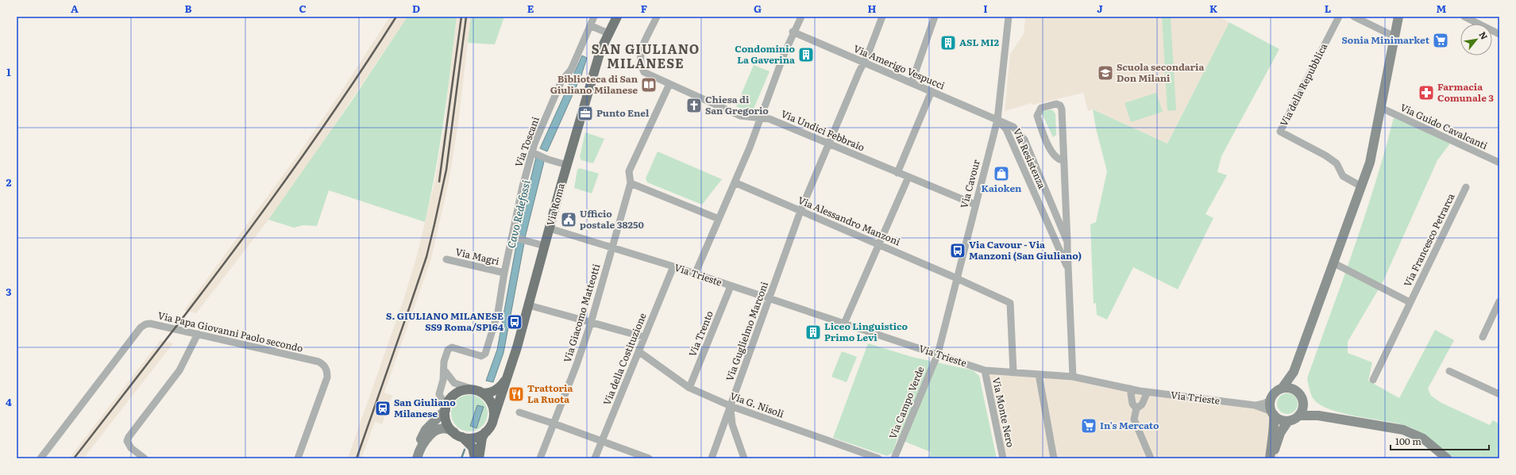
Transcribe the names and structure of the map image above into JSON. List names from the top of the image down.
{
  "streets": {
    "main road": ["Via Roma"],
    "street": [
      "Via Amerigo Vespucci",
      "Via della Repubblica",
      "Via Guido Cavalcanti",
      "Via Undici Febbraio",
      "Via Toscani",
      "Via Resistenza",
      "Via Cavour",
      "Via Alessandro Manzoni",
      "Via Francesco Petrarca",
      "Via Magri",
      "Via Trieste",
      "Via Giacomo Matteotti",
      "Via Guglielmo Marconi",
      "Via Papa Giovanni Paolo secondo",
      "Via Trento",
      "Via della Costituzione",
      "Via Campo Verde",
      "Via G. Nisoli",
      "Via Monte Nero"
    ]
  },
  "crossings": [
    ["Via Amerigo Vespucci", "Via Resistenza"],
    ["Via Amerigo Vespucci", "Via Cavour"],
    ["Via Amerigo Vespucci", "Via Guglielmo Marconi"],
    ["Via Undici Febbraio", "Via Cavour"],
    ["Via Undici Febbraio", "Via Giacomo Matteotti"],
    ["Via Undici Febbraio", "Via Guglielmo Marconi"],
    ["Via Toscani", "Via Magri"],
    ["Via Resistenza", "Via Cavour"],
    ["Via Resistenza", "Via Trieste"],
    ["Via Cavour", "Via Alessandro Manzoni"],
    ["Via Cavour", "Via Trieste"],
    ["Via Cavour", "Via Campo Verde"],
    ["Via Roma", "Via Trieste"],
    ["Via Alessandro Manzoni", "Via Trieste"],
    ["Via Alessandro Manzoni", "Via Guglielmo Marconi"],
    ["Via Trieste", "Via Giacomo Matteotti"],
    ["Via Trieste", "Via Guglielmo Marconi"],
    ["Via Trieste", "Via Trento"],
    ["Via Trieste", "Via della Costituzione"],
    ["Via Trieste", "Via Campo Verde"],
    ["Via Trieste", "Via Monte Nero"],
    ["Via Guglielmo Marconi", "Via G. Nisoli"],
    ["Via Trento", "Via G. Nisoli"],
    ["Via della Costituzione", "Via G. Nisoli"]
  ],
  "districts": ["SAN GIULIANO MILANESE"],
  "water": ["Cavo Redefossi"],
  "places": {
    "supermarket": ["Sonia Minimarket", "In's Mercato"],
    "building": ["ASL MI2", "Condominio La Gaverina", "Liceo Linguistico Primo Levi"],
    "school or university": ["Scuola secondaria Don Milani"],
    "library": ["Biblioteca di San Giuliano Milanese"],
    "pharmacy": ["Farmacia Comunale 3"],
    "church": ["Chiesa di San Gregorio"],
    "office": ["Punto Enel"],
    "shop": ["Kaioken"],
    "public building": ["Ufficio postale 38250"],
    "bus stop": ["Via Cavour - Via Manzoni (San Giuliano)", "S. GIULIANO MILANESE SS9 Roma/SP164"],
    "restaurant": ["Trattoria La Ruota"],
    "station": ["San Giuliano Milanese"]
  },
  "scale_bar": "100 m",
  "north": "top right",
  "grid": {
    "columns": [
      "A",
      "B",
      "C",
      "D",
      "E",
      "F",
      "G",
      "H",
      "I",
      "J",
      "K",
      "L",
      "M"
    ],
    "rows": [
      "1",
      "2",
      "3",
      "4"
    ]
  }
}
